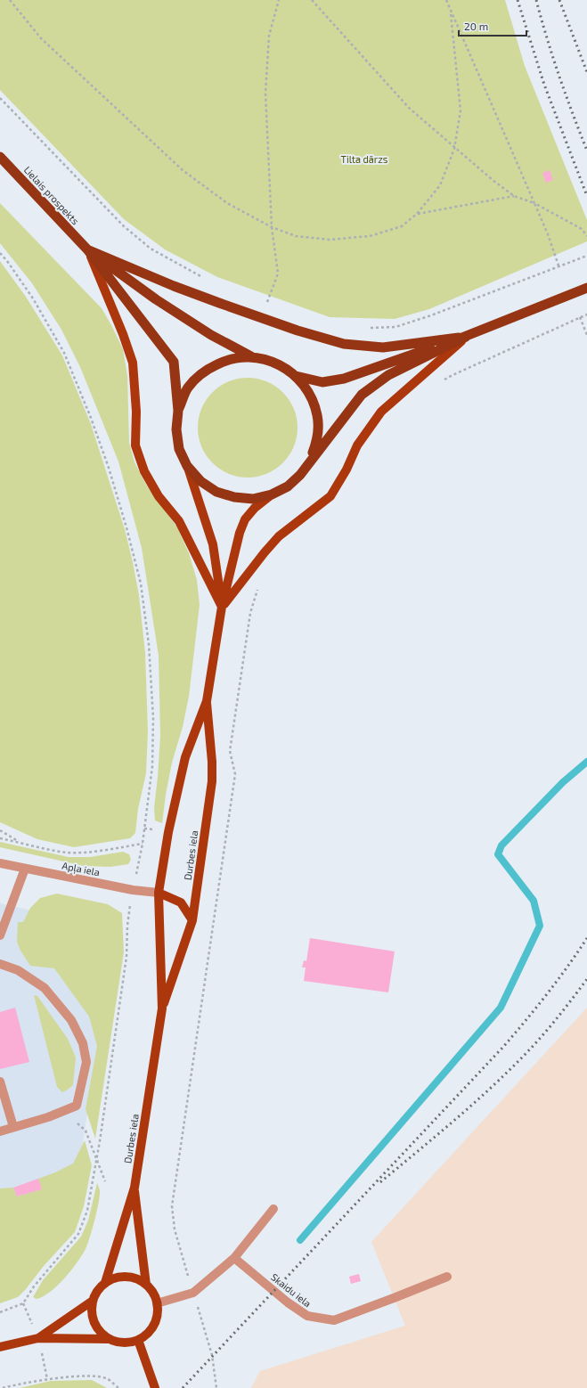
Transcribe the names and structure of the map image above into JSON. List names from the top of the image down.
{
  "streets": {
    "highway": ["Lielais prospekts"],
    "main road": ["Durbes iela"],
    "street": ["Apļa iela", "Skaidu iela"]
  },
  "crossings": [
    ["Durbes iela", "Apļa iela"]
  ],
  "parks": ["Tilta dārzs"],
  "scale_bar": "20 m"
}
